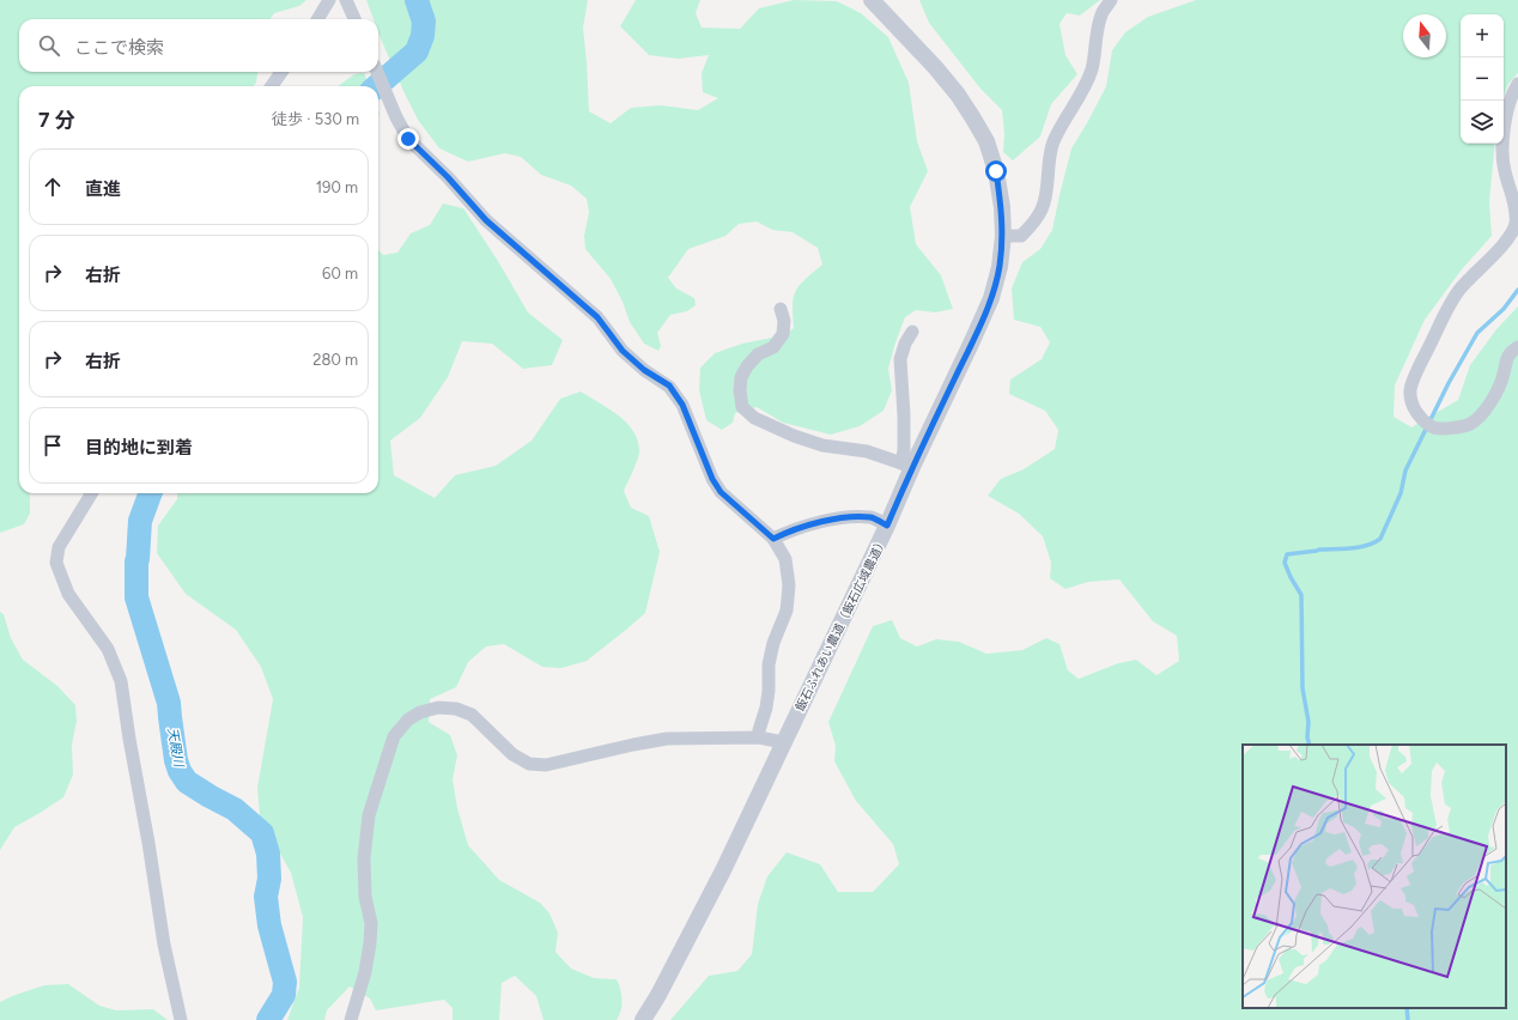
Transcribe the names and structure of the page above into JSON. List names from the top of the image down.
{
  "streets": {
    "street": ["飯石ふれあい農道（飯石広域農道）"]
  },
  "water": ["天殿川"],
  "north": "top",
  "page": {
    "map_buttons": ["+", "−"],
    "search": "ここで検索",
    "heading": ["7 分", "徒歩 · 530 m"],
    "list": [
      ["直進", "190 m"],
      ["右折", "60 m"],
      ["右折", "280 m"],
      "目的地に到着"
    ]
  }
}
